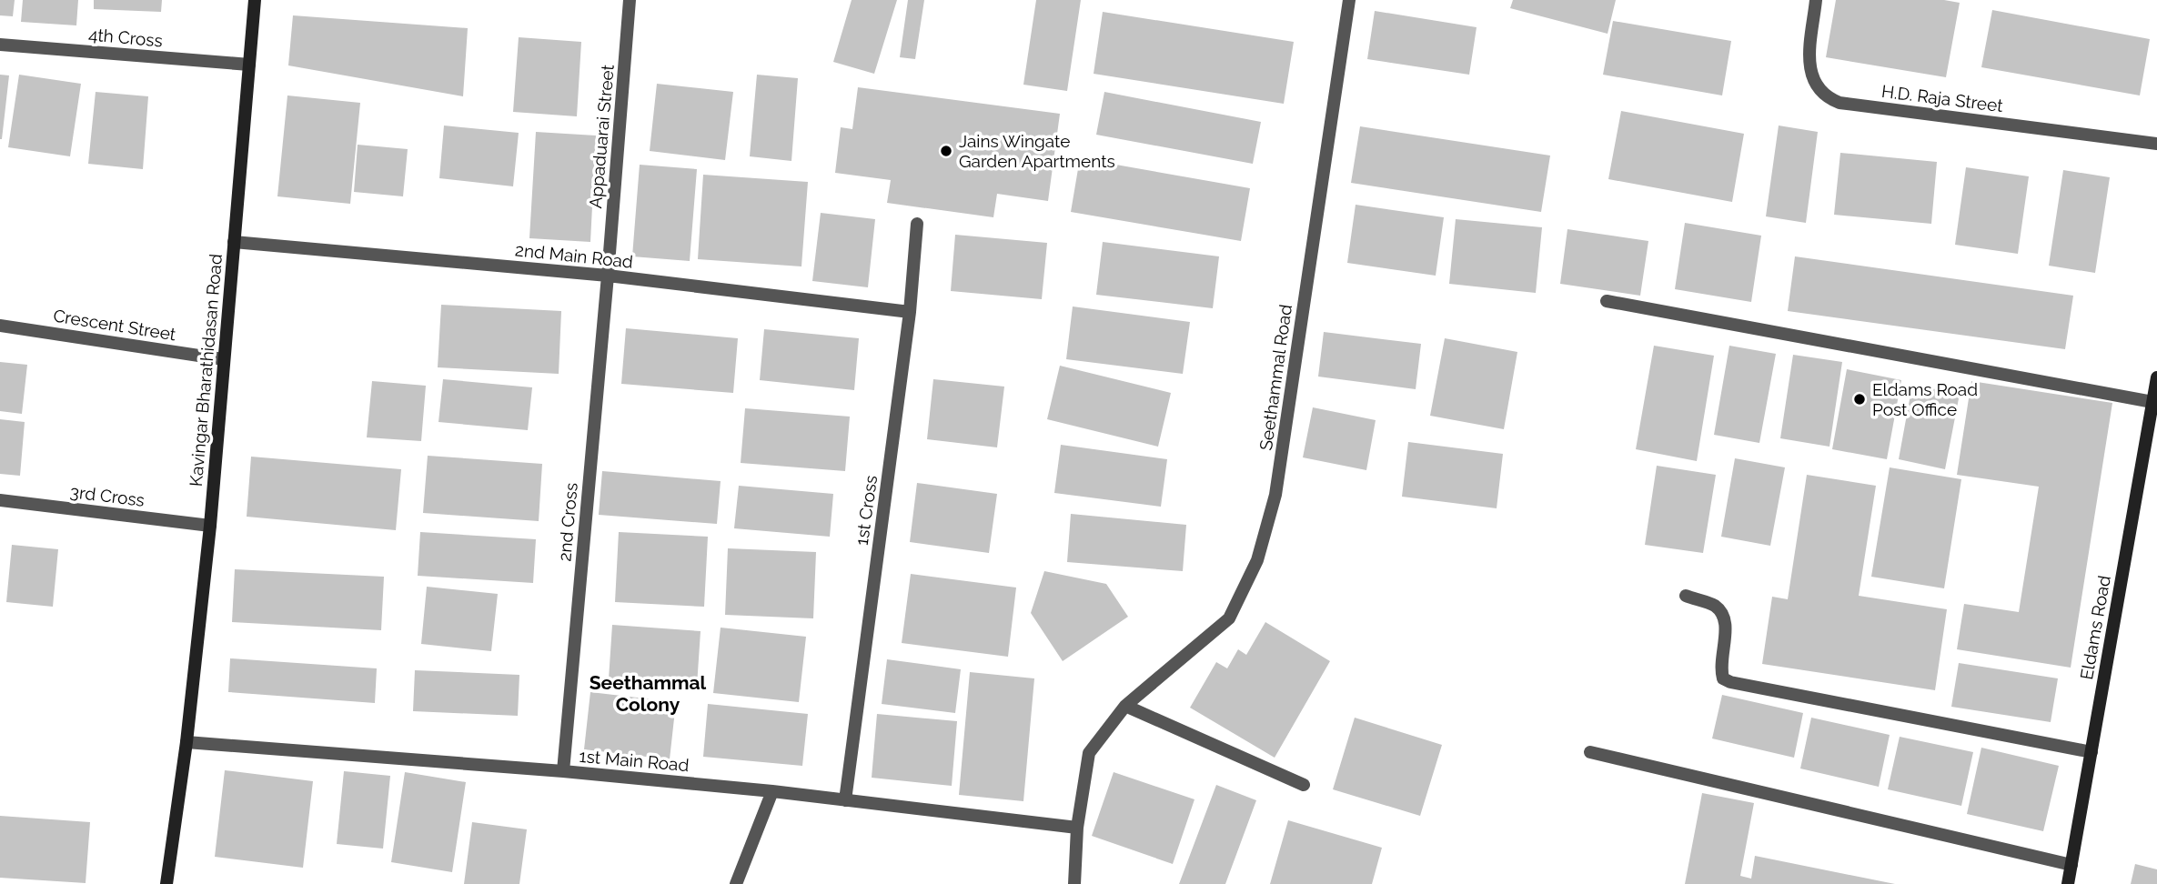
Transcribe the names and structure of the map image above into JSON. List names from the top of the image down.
{
  "streets": {
    "main road": ["Kavingar Bharathidasan Road", "Eldams Road"],
    "street": [
      "4th Cross",
      "H.D. Raja Street",
      "Appaduarai Street",
      "2nd Main Road",
      "Crescent Street",
      "Seethammal Road",
      "3rd Cross",
      "1st Cross",
      "2nd Cross",
      "1st Main Road"
    ]
  },
  "crossings": [
    ["4th Cross", "Kavingar Bharathidasan Road"],
    ["Appaduarai Street", "2nd Main Road"],
    ["Appaduarai Street", "2nd Cross"],
    ["2nd Main Road", "Kavingar Bharathidasan Road"],
    ["2nd Main Road", "1st Cross"],
    ["2nd Main Road", "2nd Cross"],
    ["Crescent Street", "Kavingar Bharathidasan Road"],
    ["Kavingar Bharathidasan Road", "3rd Cross"],
    ["Kavingar Bharathidasan Road", "1st Main Road"],
    ["Seethammal Road", "1st Main Road"],
    ["1st Cross", "1st Main Road"],
    ["2nd Cross", "1st Main Road"]
  ],
  "districts": ["Seethammal Colony"],
  "places": ["Jains Wingate Garden Apartments", "Eldams Road Post Office"]
}
